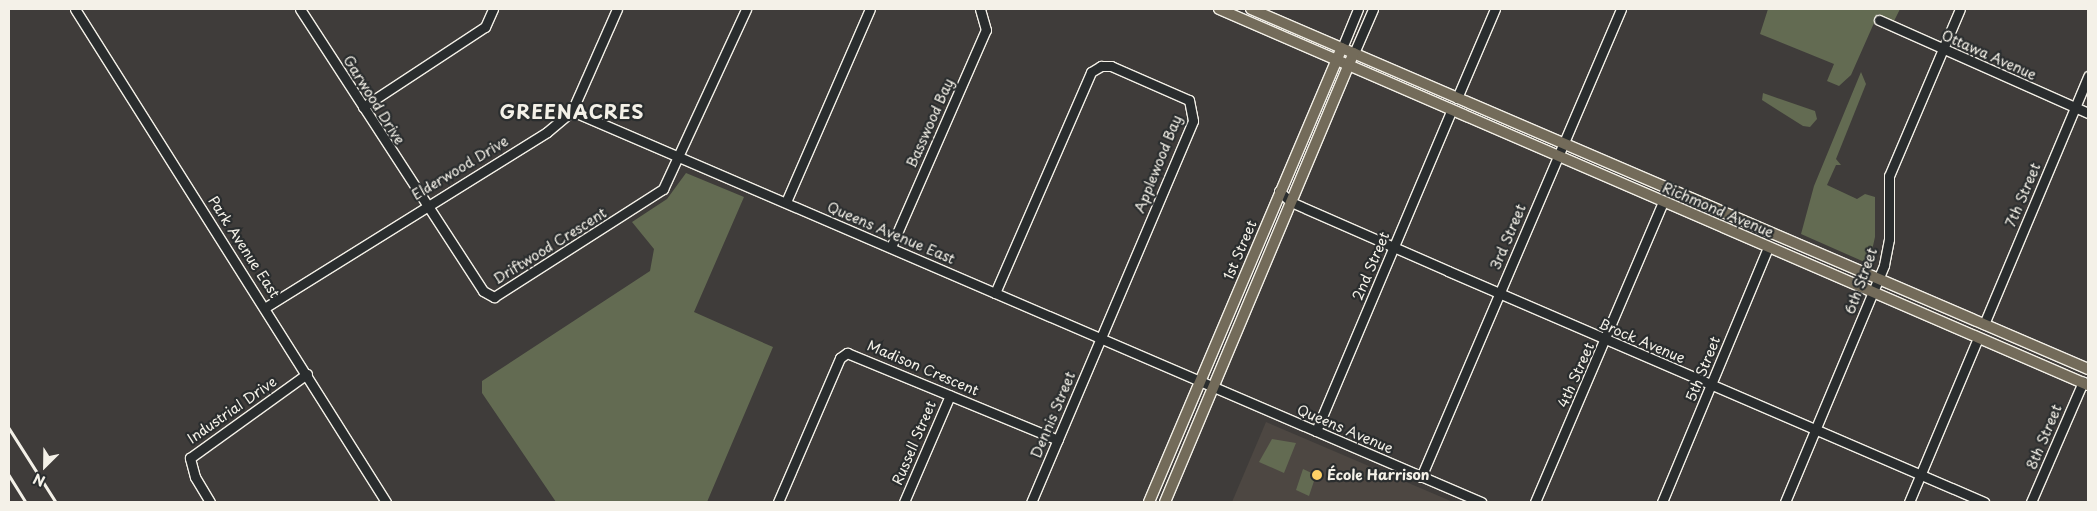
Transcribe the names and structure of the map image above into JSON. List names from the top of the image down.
{
  "streets": {
    "main road": ["Richmond Avenue", "1st Street"],
    "street": [
      "Ottawa Avenue",
      "Garwood Drive",
      "Basswood Bay",
      "Applewood Bay",
      "Elderwood Drive",
      "7th Street",
      "Queens Avenue East",
      "3rd Street",
      "Driftwood Crescent",
      "Park Avenue East",
      "2nd Street",
      "6th Street",
      "Brock Avenue",
      "Madison Crescent",
      "5th Street",
      "4th Street",
      "Industrial Drive",
      "Dennis Street",
      "Queens Avenue",
      "8th Street",
      "Russell Street"
    ]
  },
  "crossings": [
    ["Ottawa Avenue", "7th Street"],
    ["Ottawa Avenue", "6th Street"],
    ["Garwood Drive", "Elderwood Drive"],
    ["Garwood Drive", "Driftwood Crescent"],
    ["Basswood Bay", "Queens Avenue East"],
    ["Applewood Bay", "Queens Avenue East"],
    ["Applewood Bay", "Dennis Street"],
    ["Elderwood Drive", "Queens Avenue East"],
    ["Elderwood Drive", "Driftwood Crescent"],
    ["Elderwood Drive", "Park Avenue East"],
    ["7th Street", "Richmond Avenue"],
    ["Richmond Avenue", "3rd Street"],
    ["Richmond Avenue", "1st Street"],
    ["Richmond Avenue", "2nd Street"],
    ["Richmond Avenue", "6th Street"],
    ["Richmond Avenue", "5th Street"],
    ["Richmond Avenue", "4th Street"],
    ["Richmond Avenue", "8th Street"],
    ["Queens Avenue East", "Driftwood Crescent"],
    ["Queens Avenue East", "1st Street"],
    ["Queens Avenue East", "Dennis Street"],
    ["Queens Avenue East", "Queens Avenue"],
    ["3rd Street", "Brock Avenue"],
    ["3rd Street", "Queens Avenue"],
    ["Park Avenue East", "Industrial Drive"],
    ["1st Street", "Brock Avenue"],
    ["1st Street", "Queens Avenue"],
    ["2nd Street", "Brock Avenue"],
    ["2nd Street", "Queens Avenue"],
    ["6th Street", "Brock Avenue"],
    ["Brock Avenue", "5th Street"],
    ["Brock Avenue", "4th Street"],
    ["Madison Crescent", "Dennis Street"],
    ["Madison Crescent", "Russell Street"]
  ],
  "districts": ["GREENACRES"],
  "places": ["École Harrison"],
  "north": "bottom left"
}
